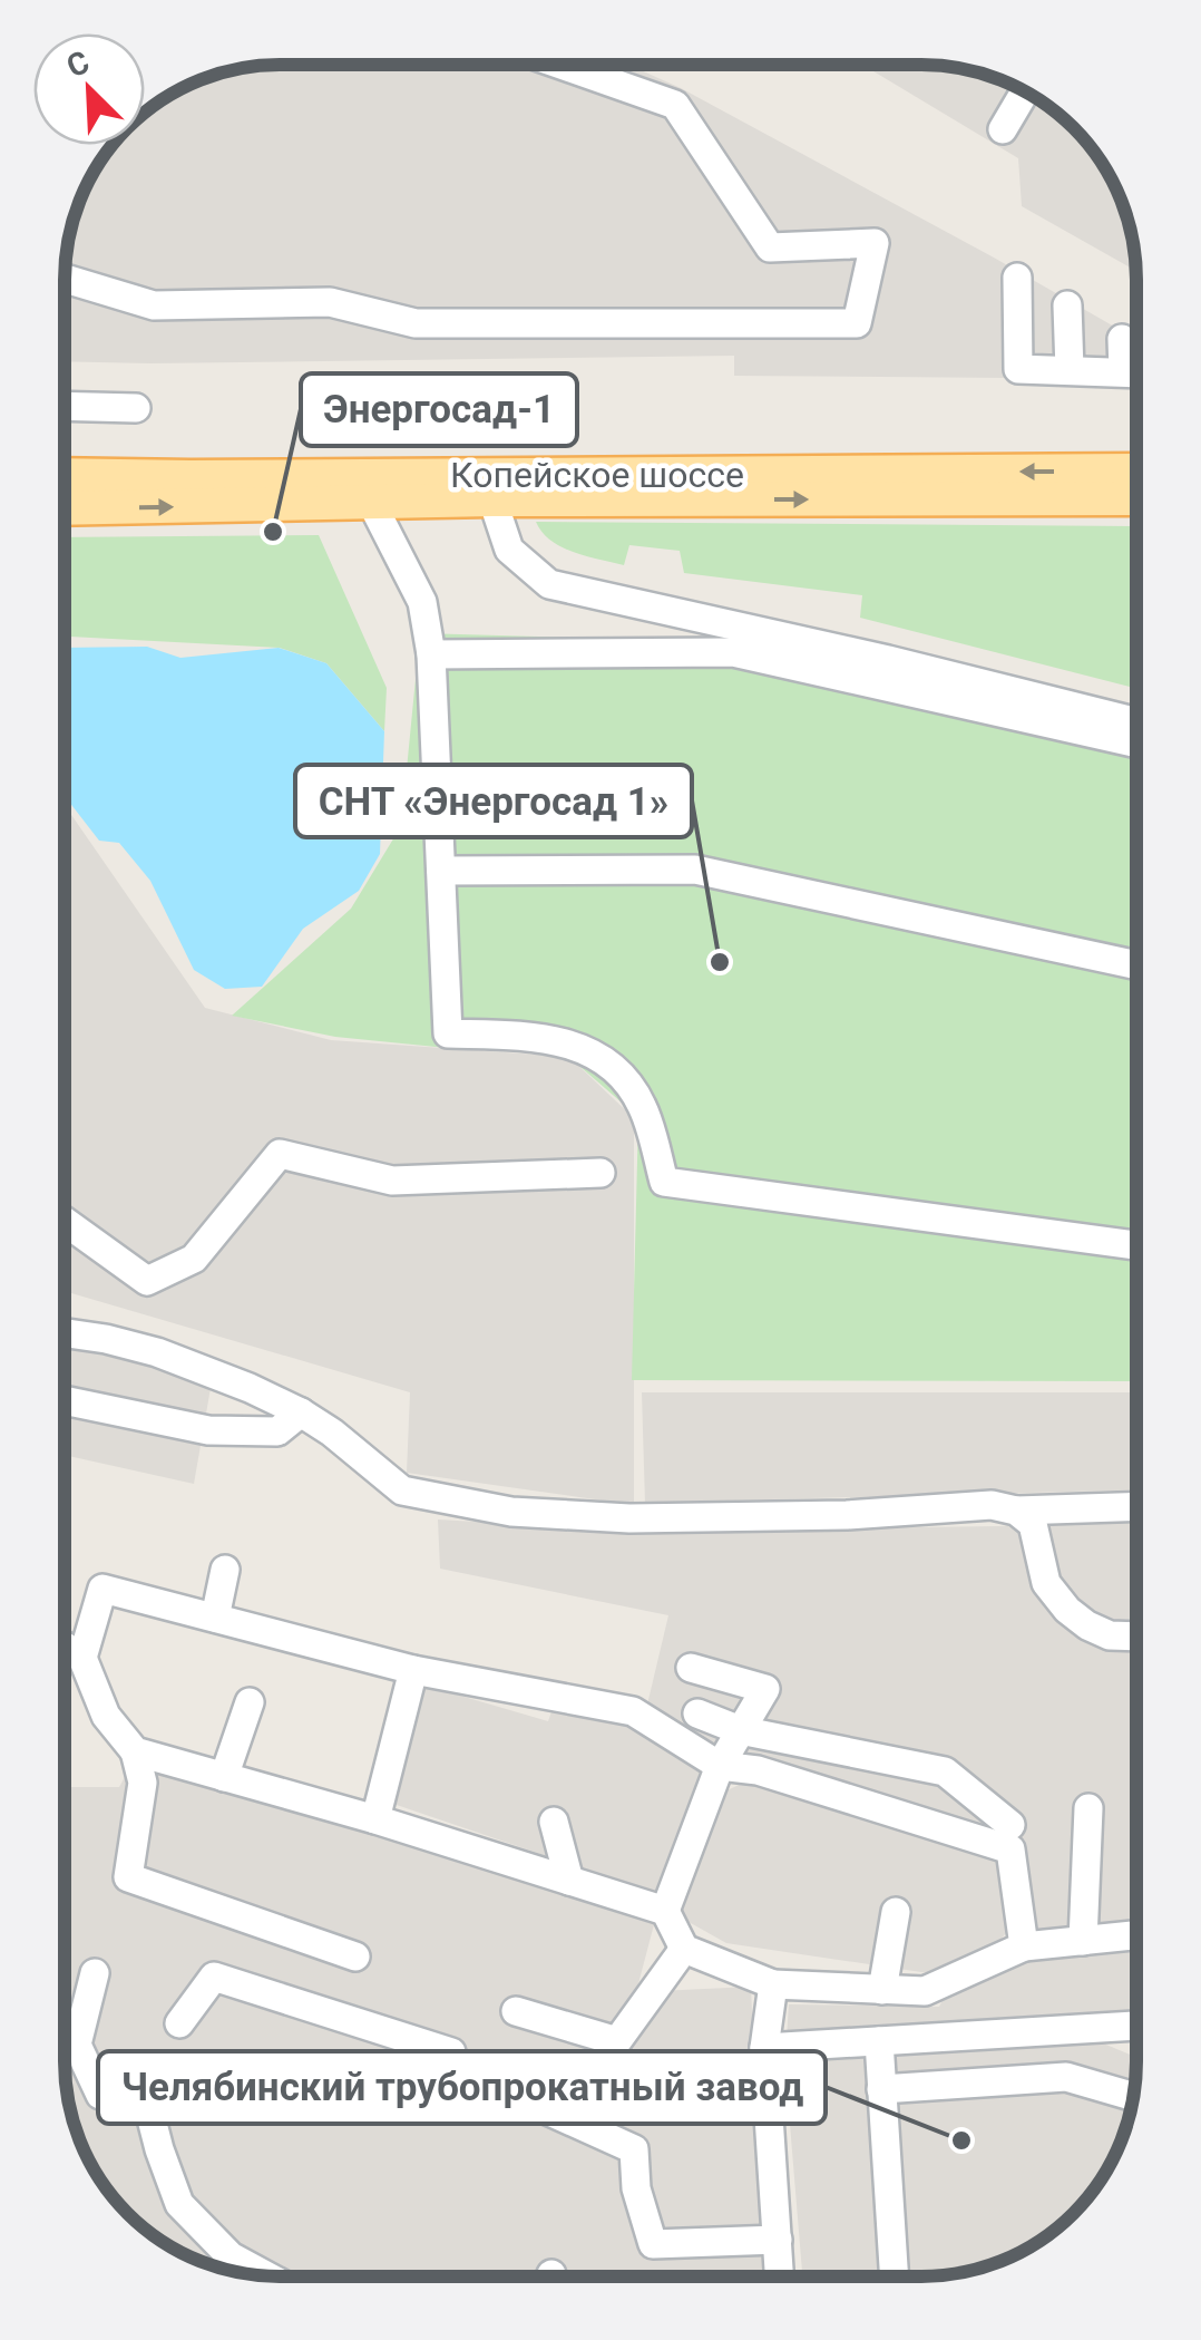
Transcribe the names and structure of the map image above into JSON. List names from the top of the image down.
{
  "streets": {
    "main road": ["Копейское шоссе"]
  },
  "places": ["Энергосад-1", "СНТ «Энергосад 1»", "Челябинский трубопрокатный завод"],
  "north": "top left"
}
